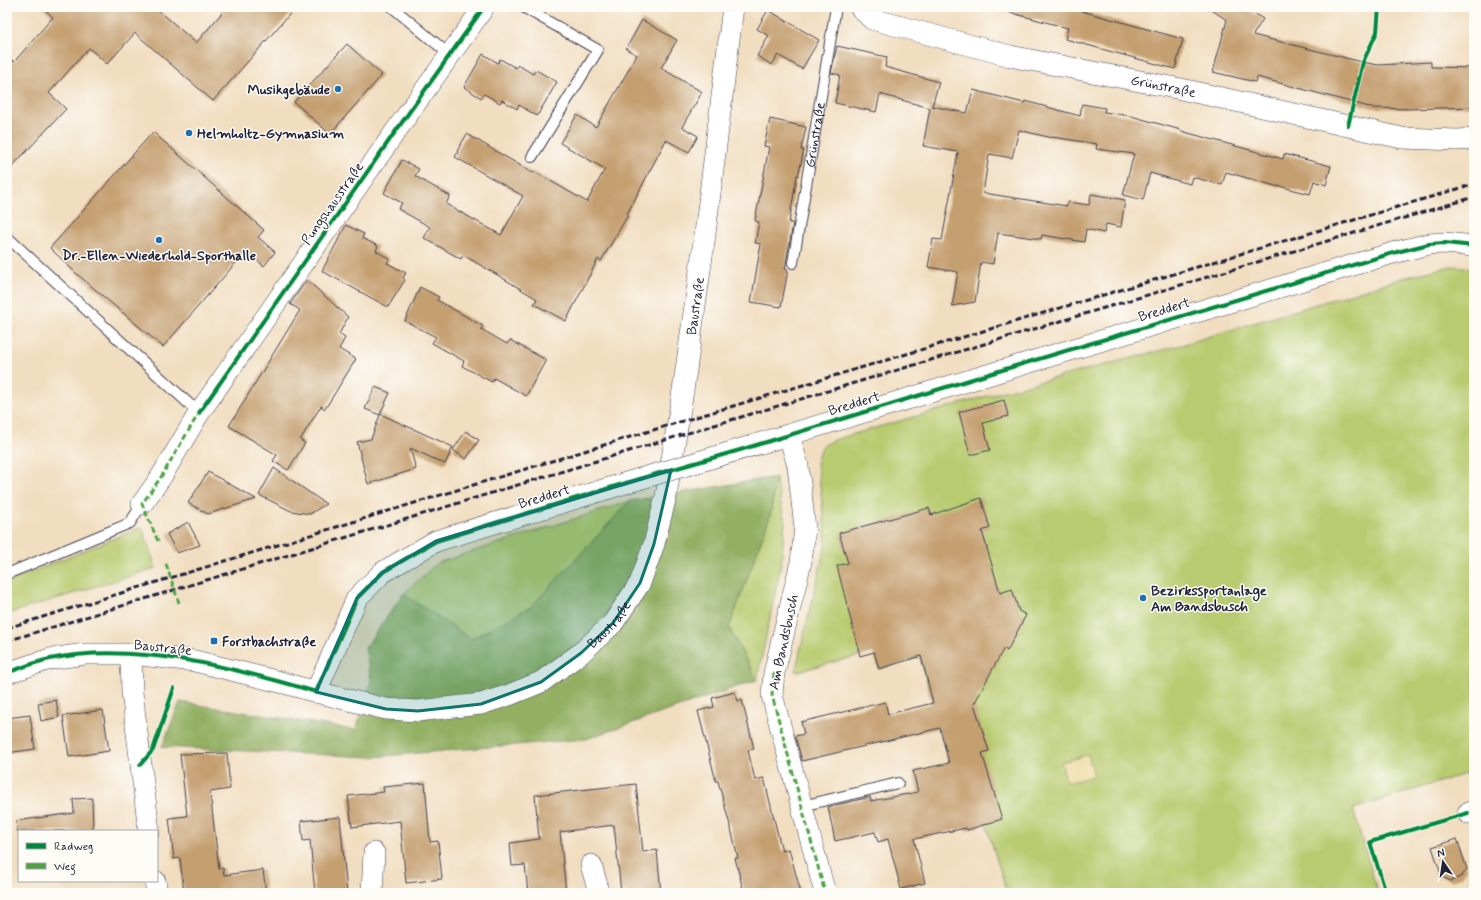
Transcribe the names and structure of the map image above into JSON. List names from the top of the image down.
{
  "streets": {
    "street": [
      "Grünstraße",
      "Pungshausstraße",
      "Baustraße",
      "Breddert",
      "Am Bandsbusch"
    ]
  },
  "crossings": [
    ["Baustraße", "Breddert"],
    ["Breddert", "Am Bandsbusch"]
  ],
  "places": {
    "other": [
      "Musikgebäude",
      "Helmholtz-Gymnasium",
      "Dr.-Ellen-Wiederhold-Sporthalle",
      "Bezirkssportanlage Am Bandsbusch"
    ],
    "transit": ["Forstbachstraße"]
  },
  "legend": ["Radweg", "Weg"],
  "north": "top"
}
